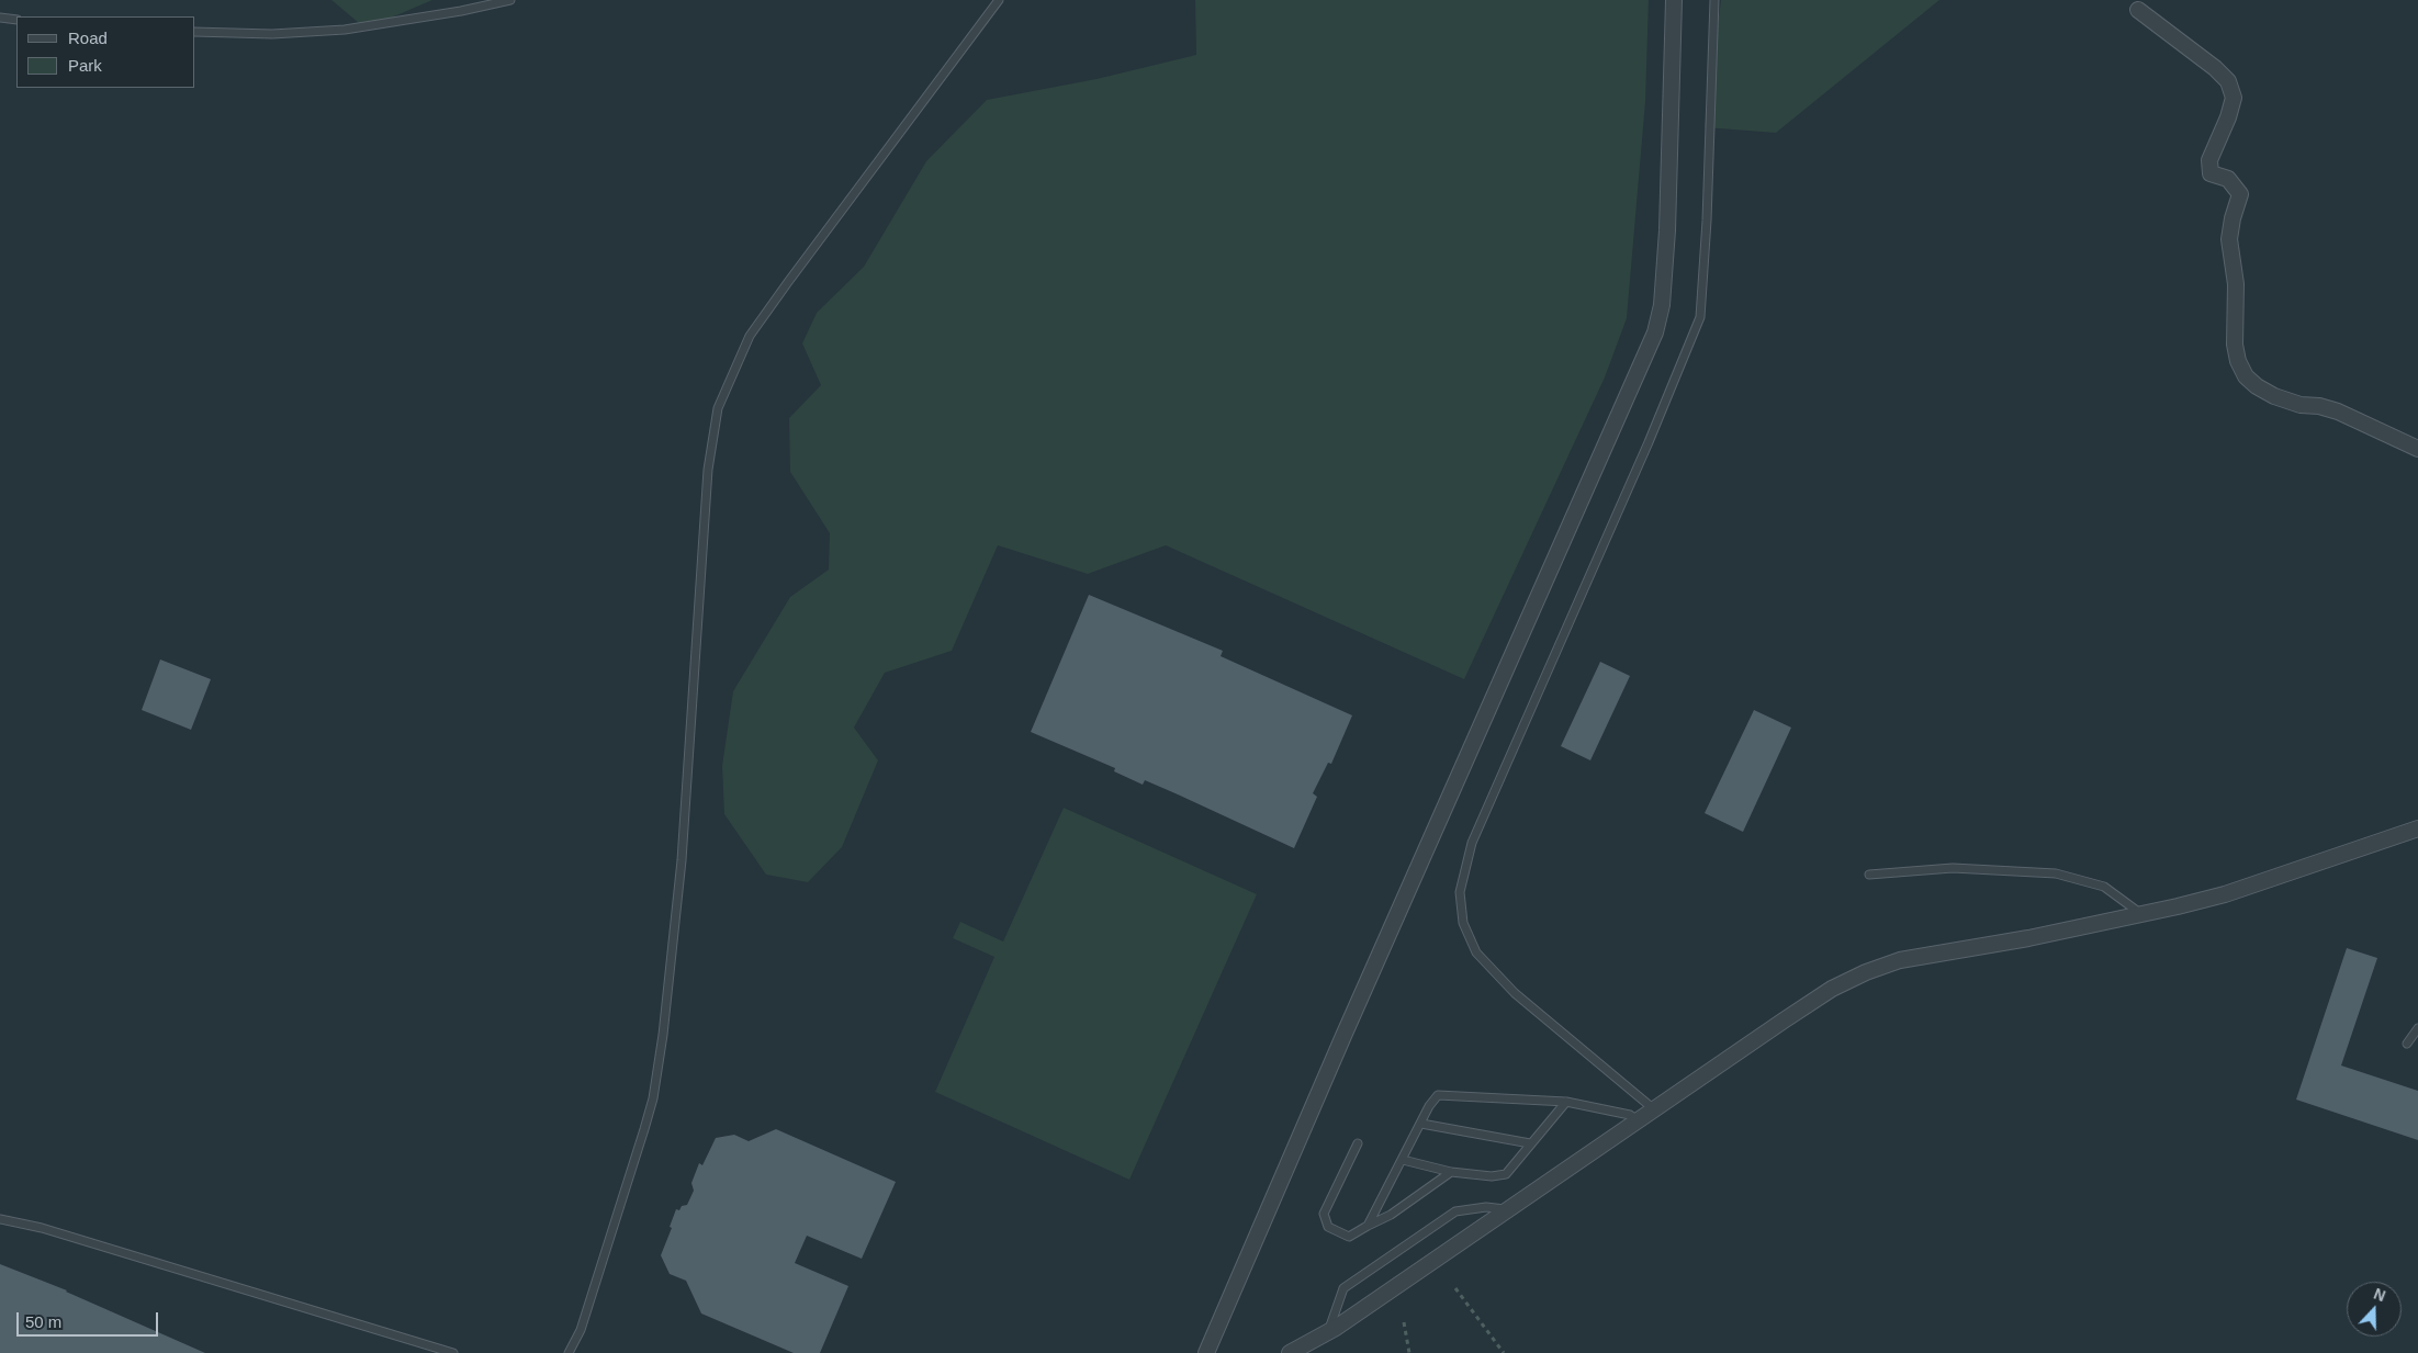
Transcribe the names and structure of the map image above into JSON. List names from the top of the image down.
{
  "legend": ["Road", "Park"],
  "scale_bar": "50 m",
  "north": "top"
}
